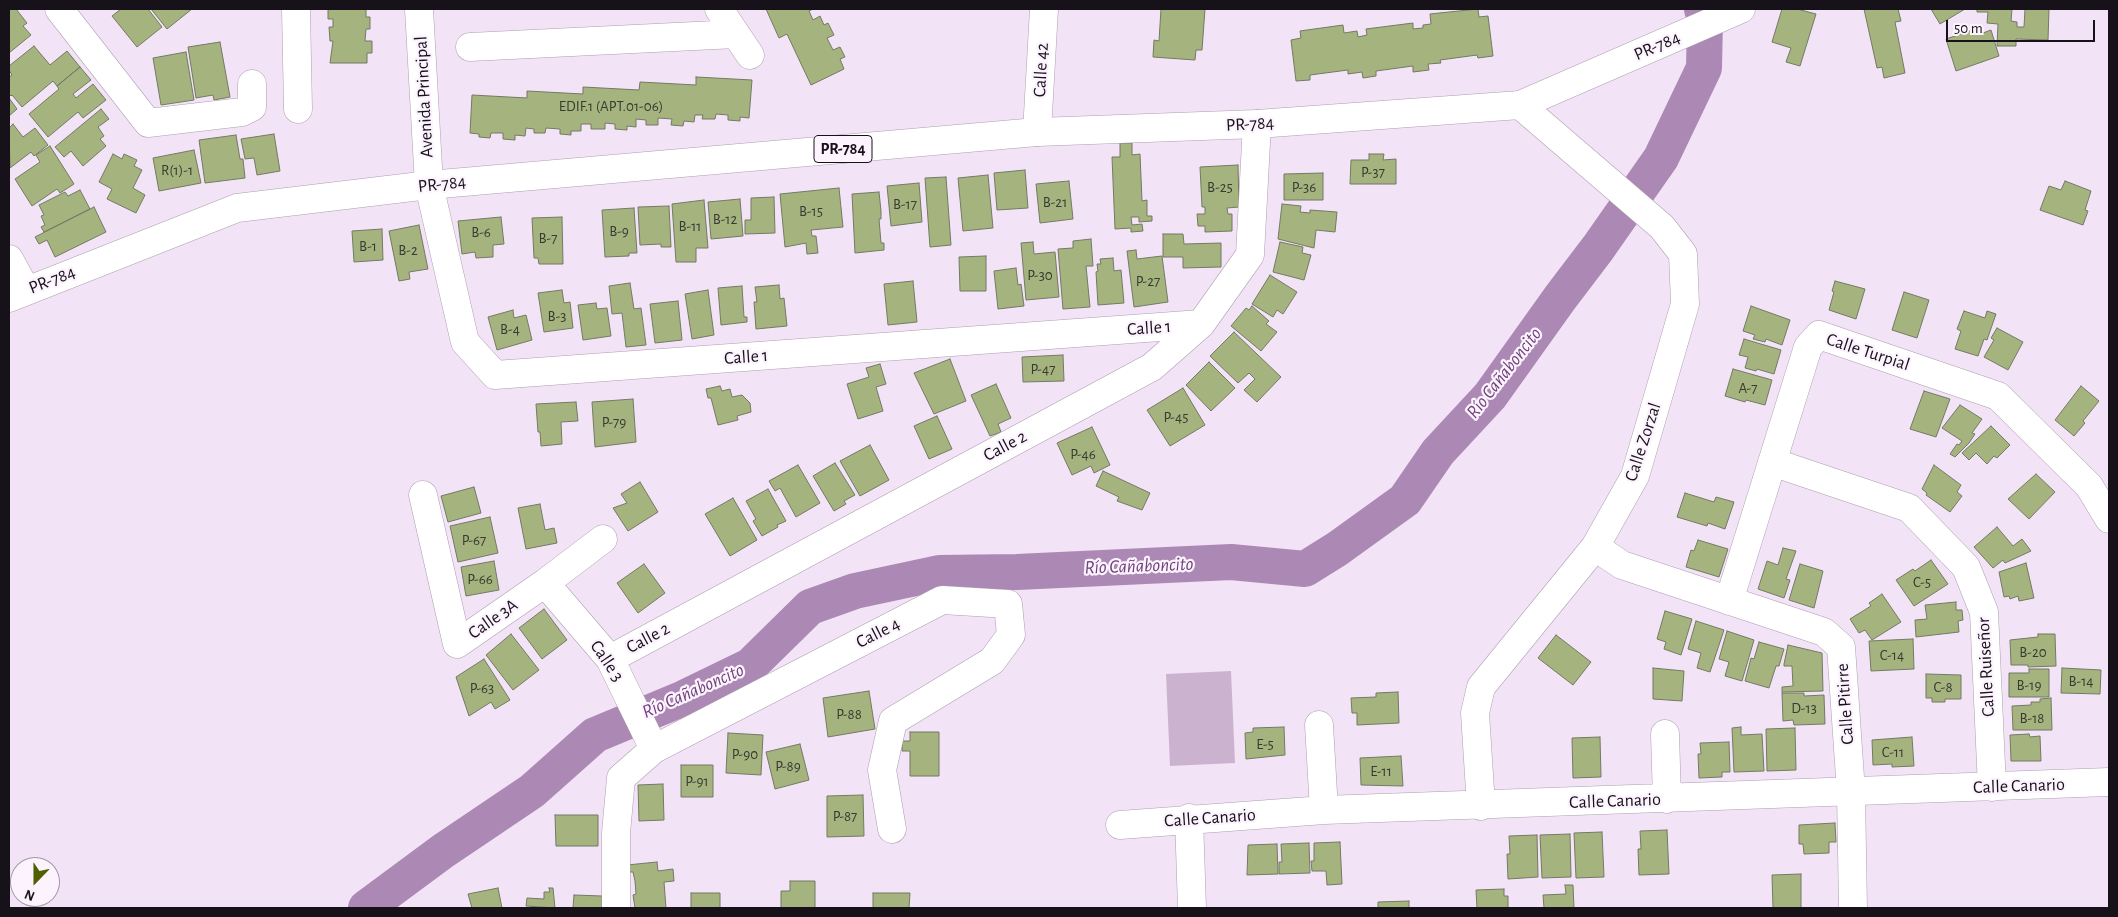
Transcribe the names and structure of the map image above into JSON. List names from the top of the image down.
{
  "streets": {
    "street": [
      "PR-784",
      "Calle 42",
      "Avenida Principal",
      "Calle 1",
      "Calle Turpial",
      "Calle Zorzal",
      "Calle 2",
      "Calle 3A",
      "Calle 4",
      "Calle 3",
      "Calle Ruiseñor",
      "Calle Pitirre",
      "Calle Canario"
    ]
  },
  "crossings": [
    ["PR-784", "Calle 42"],
    ["PR-784", "Avenida Principal"],
    ["PR-784", "Calle 1"],
    ["PR-784", "Calle Zorzal"],
    ["PR-784", "Calle 2"],
    ["Avenida Principal", "Calle 1"],
    ["Calle 1", "Calle 2"],
    ["Calle Turpial", "Calle Ruiseñor"],
    ["Calle Turpial", "Calle Pitirre"],
    ["Calle Zorzal", "Calle Pitirre"],
    ["Calle Zorzal", "Calle Canario"],
    ["Calle 2", "Calle 3"],
    ["Calle 3A", "Calle 3"],
    ["Calle 4", "Calle 3"],
    ["Calle Ruiseñor", "Calle Canario"],
    ["Calle Pitirre", "Calle Canario"]
  ],
  "water": ["Río Cañaboncito"],
  "house_numbers": [
    "EDIF.1 (APT.01-06)",
    "R(1)-1",
    "P-37",
    "B-25",
    "P-36",
    "B-21",
    "B-17",
    "B-15",
    "B-12",
    "B-11",
    "B-9",
    "B-6",
    "B-7",
    "B-1",
    "B-2",
    "P-30",
    "P-27",
    "B-3",
    "B-4",
    "P-47",
    "A-7",
    "P-45",
    "P-79",
    "P-46",
    "P-67",
    "P-66",
    "C-5",
    "B-20",
    "C-14",
    "B-14",
    "B-19",
    "C-8",
    "P-63",
    "D-13",
    "P-88",
    "B-18",
    "E-5",
    "C-11",
    "P-90",
    "P-89",
    "E-11",
    "P-91",
    "P-87"
  ],
  "scale_bar": "50 m",
  "north": "bottom"
}
